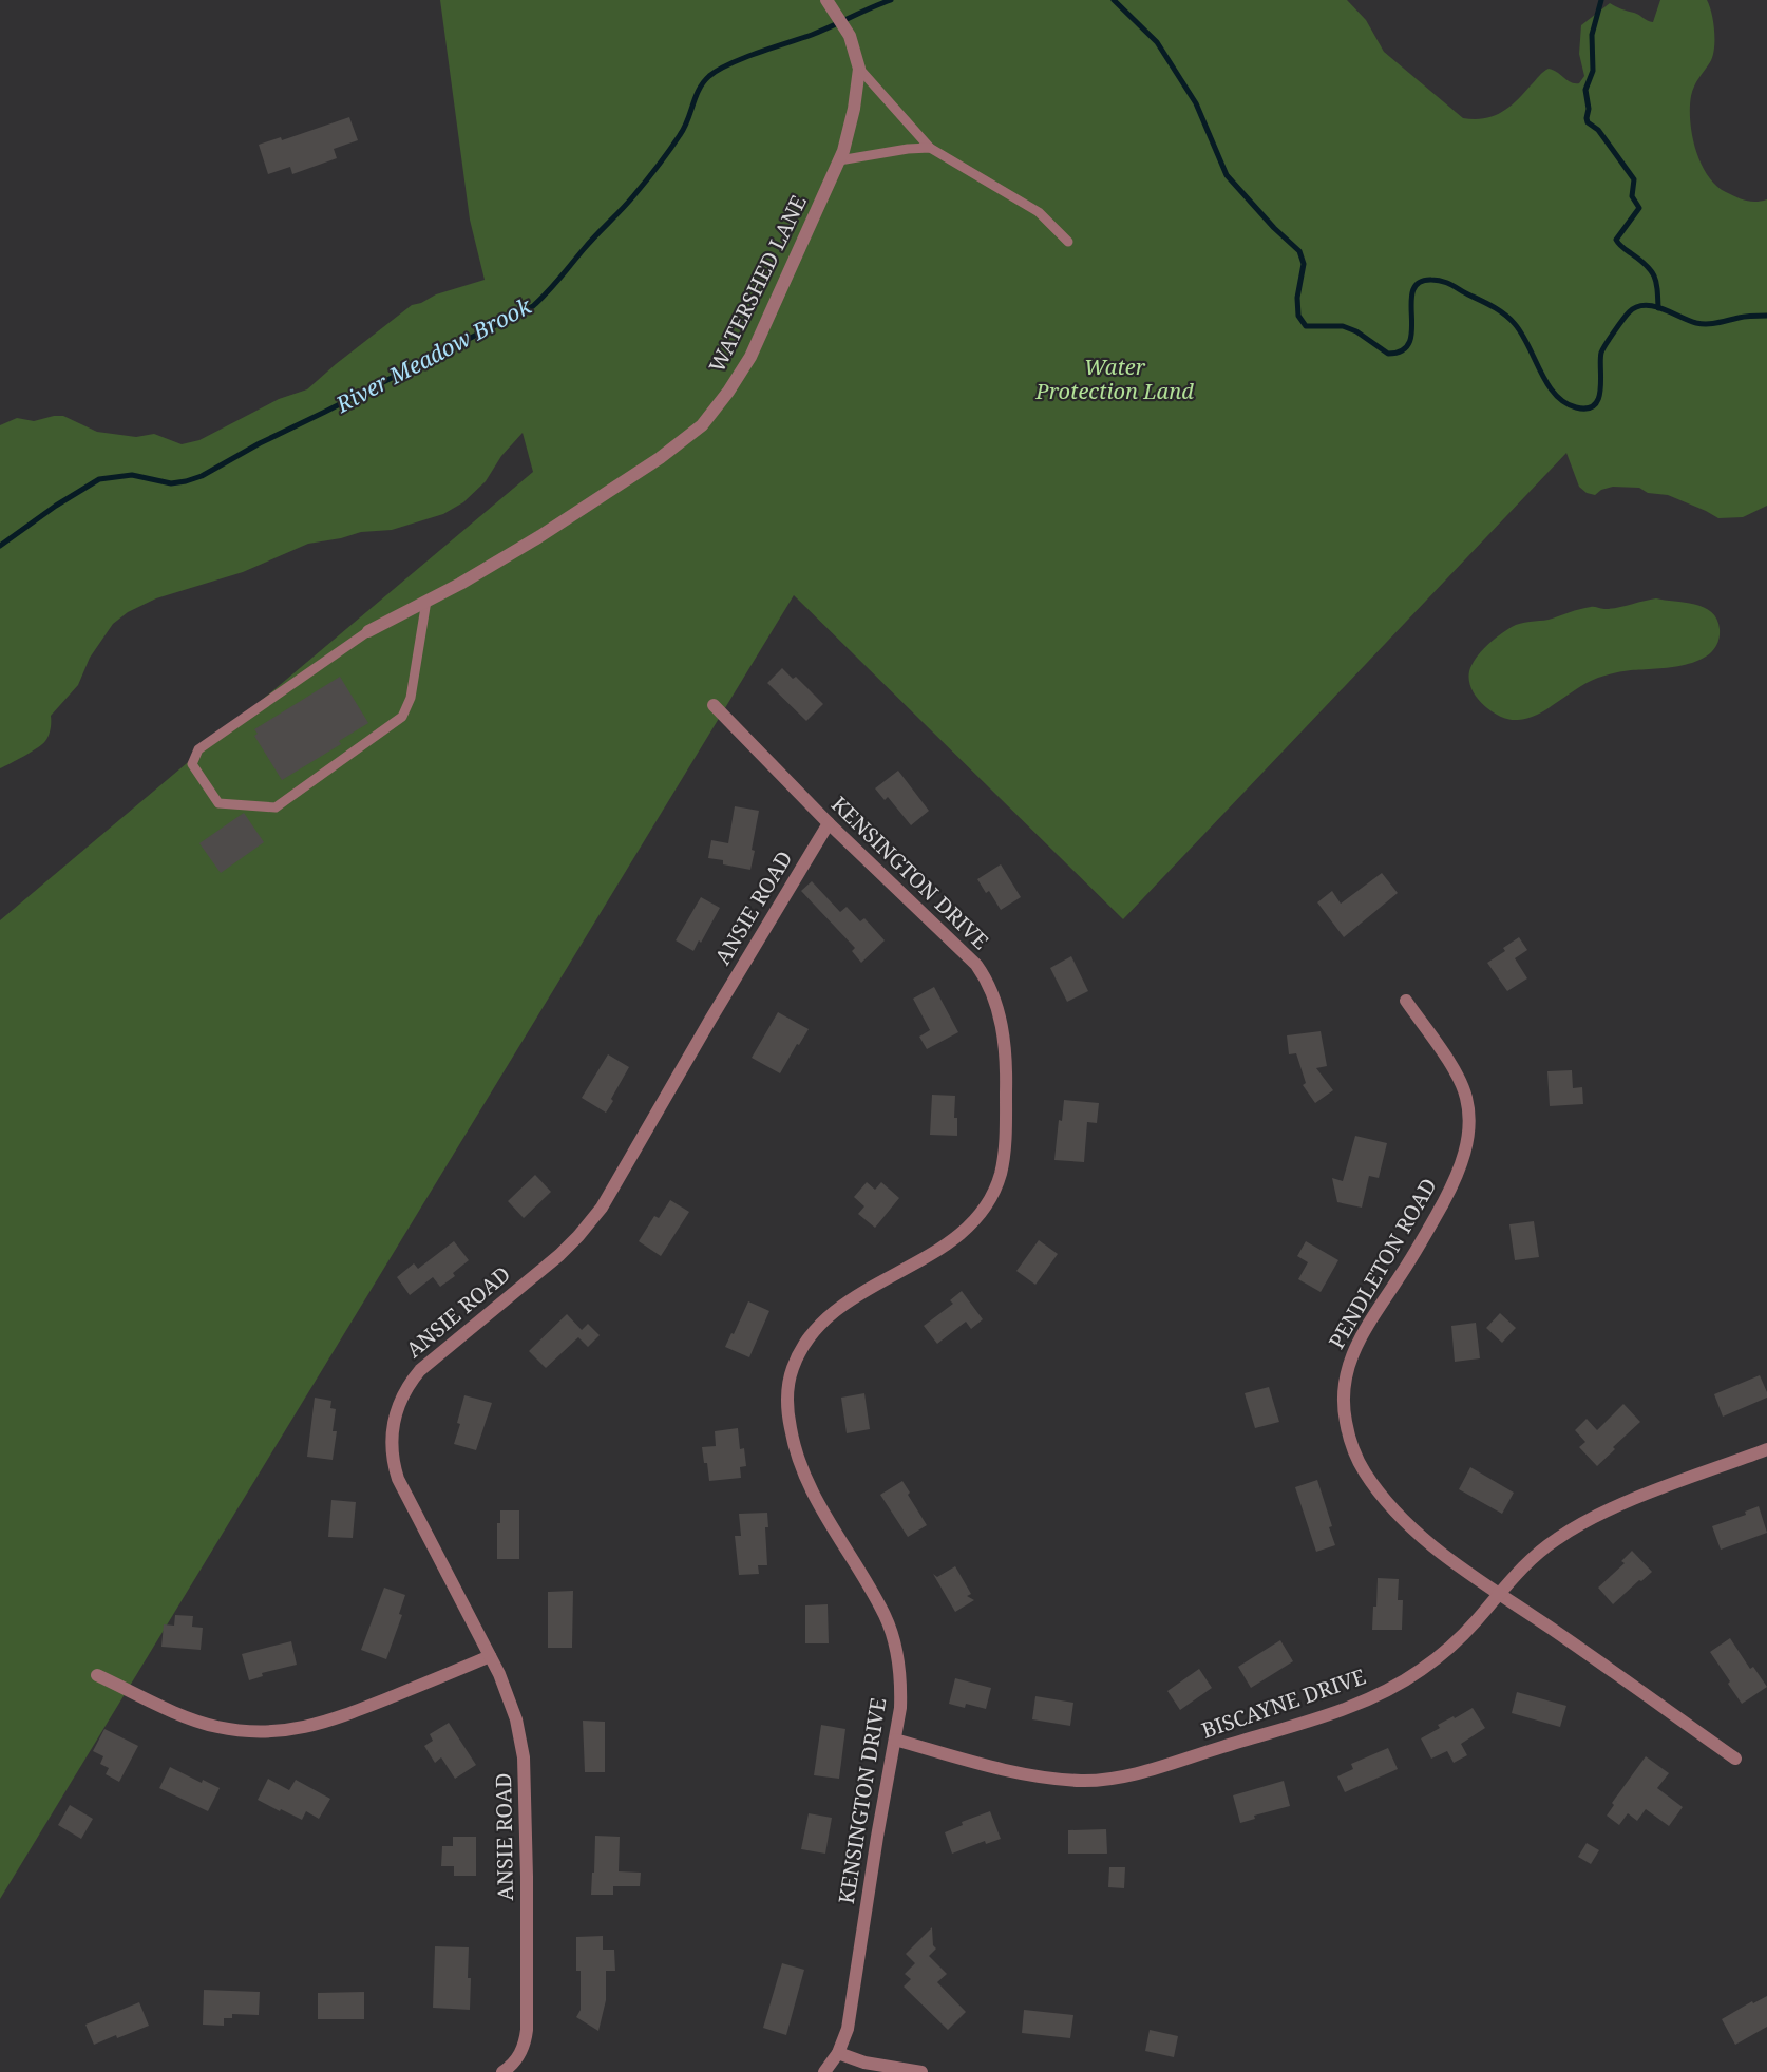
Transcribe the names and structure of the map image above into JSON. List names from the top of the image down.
{
  "streets": {
    "street": [
      "WATERSHED LANE",
      "KENSINGTON DRIVE",
      "ANSIE ROAD",
      "PENDLETON ROAD",
      "BISCAYNE DRIVE"
    ]
  },
  "crossings": [
    ["KENSINGTON DRIVE", "ANSIE ROAD"],
    ["KENSINGTON DRIVE", "BISCAYNE DRIVE"],
    ["PENDLETON ROAD", "BISCAYNE DRIVE"]
  ],
  "water": ["River Meadow Brook"],
  "parks": ["Water Protection Land"]
}
